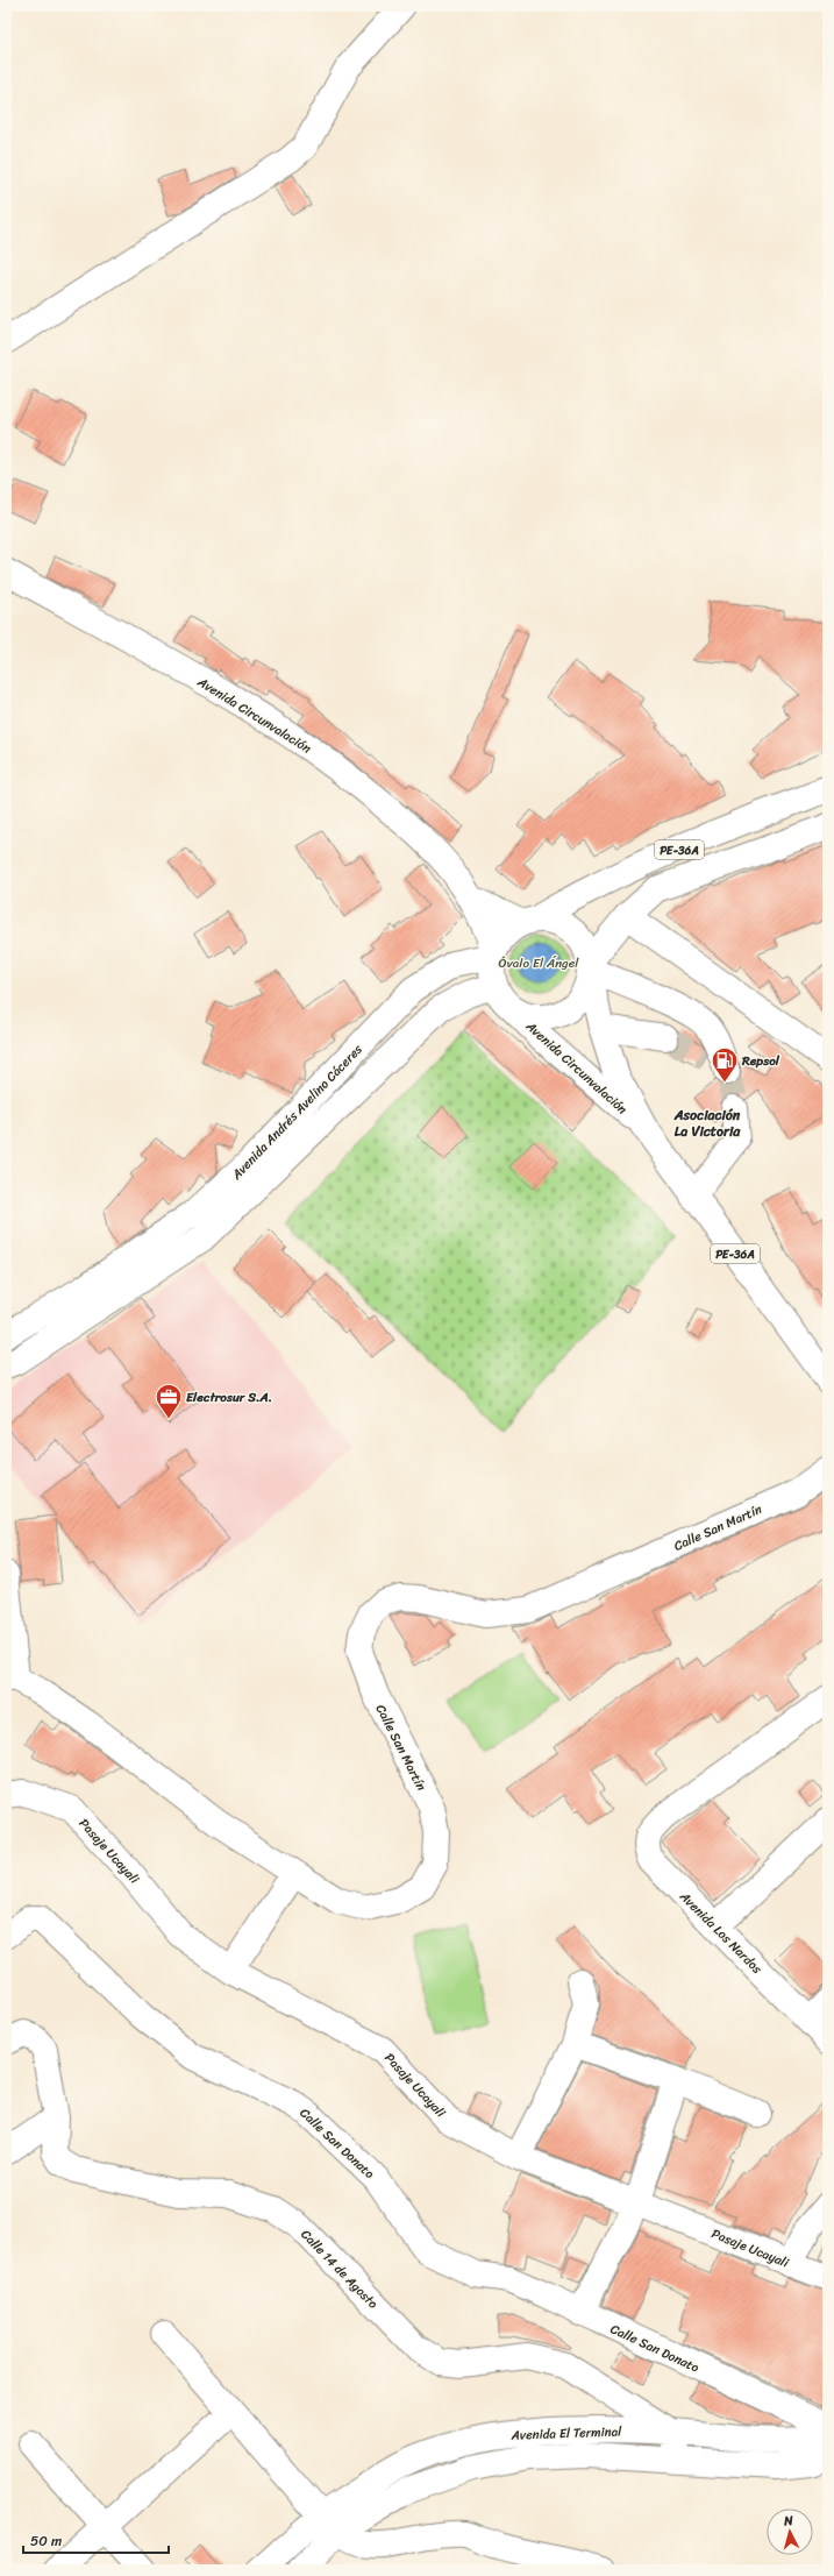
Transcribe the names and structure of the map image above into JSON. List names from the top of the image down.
{
  "streets": {
    "main road": [
      "Avenida Circunvalación",
      "PE-36A",
      "Avenida Andrés Avelino Cáceres",
      "Calle San Martín",
      "Pasaje Ucayali",
      "Avenida Los Nardos",
      "Calle San Donato",
      "Calle 14 de Agosto",
      "Avenida El Terminal"
    ]
  },
  "crossings": [
    ["Avenida Circunvalación", "PE-36A"],
    ["Avenida Circunvalación", "Avenida Andrés Avelino Cáceres"],
    ["PE-36A", "Avenida Andrés Avelino Cáceres"],
    ["Calle 14 de Agosto", "Avenida El Terminal"]
  ],
  "districts": ["Asociación La Victoria"],
  "parks": ["Óvalo El Ángel"],
  "places": {
    "fuel station": ["Repsol"],
    "office": ["Electrosur S.A."]
  },
  "scale_bar": "50 m",
  "north": "top"
}
